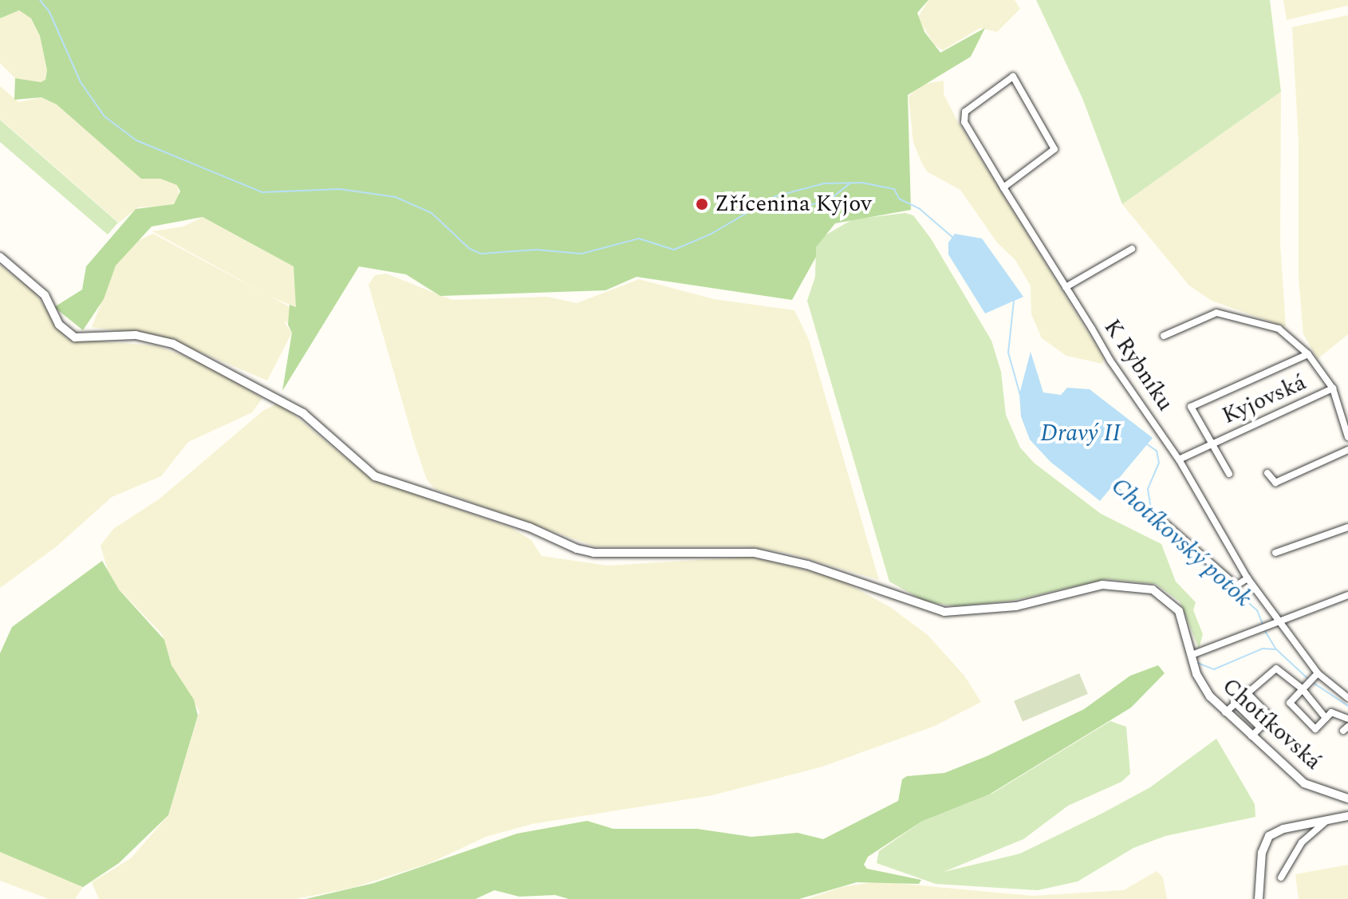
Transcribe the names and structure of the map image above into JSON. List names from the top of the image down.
{
  "streets": {
    "street": ["K Rybníku", "Kyjovská", "Chotíkovská"]
  },
  "crossings": [
    ["K Rybníku", "Kyjovská"]
  ],
  "water": ["Dravý II", "Chotíkovský potok"],
  "places": ["Zřícenina Kyjov"]
}
